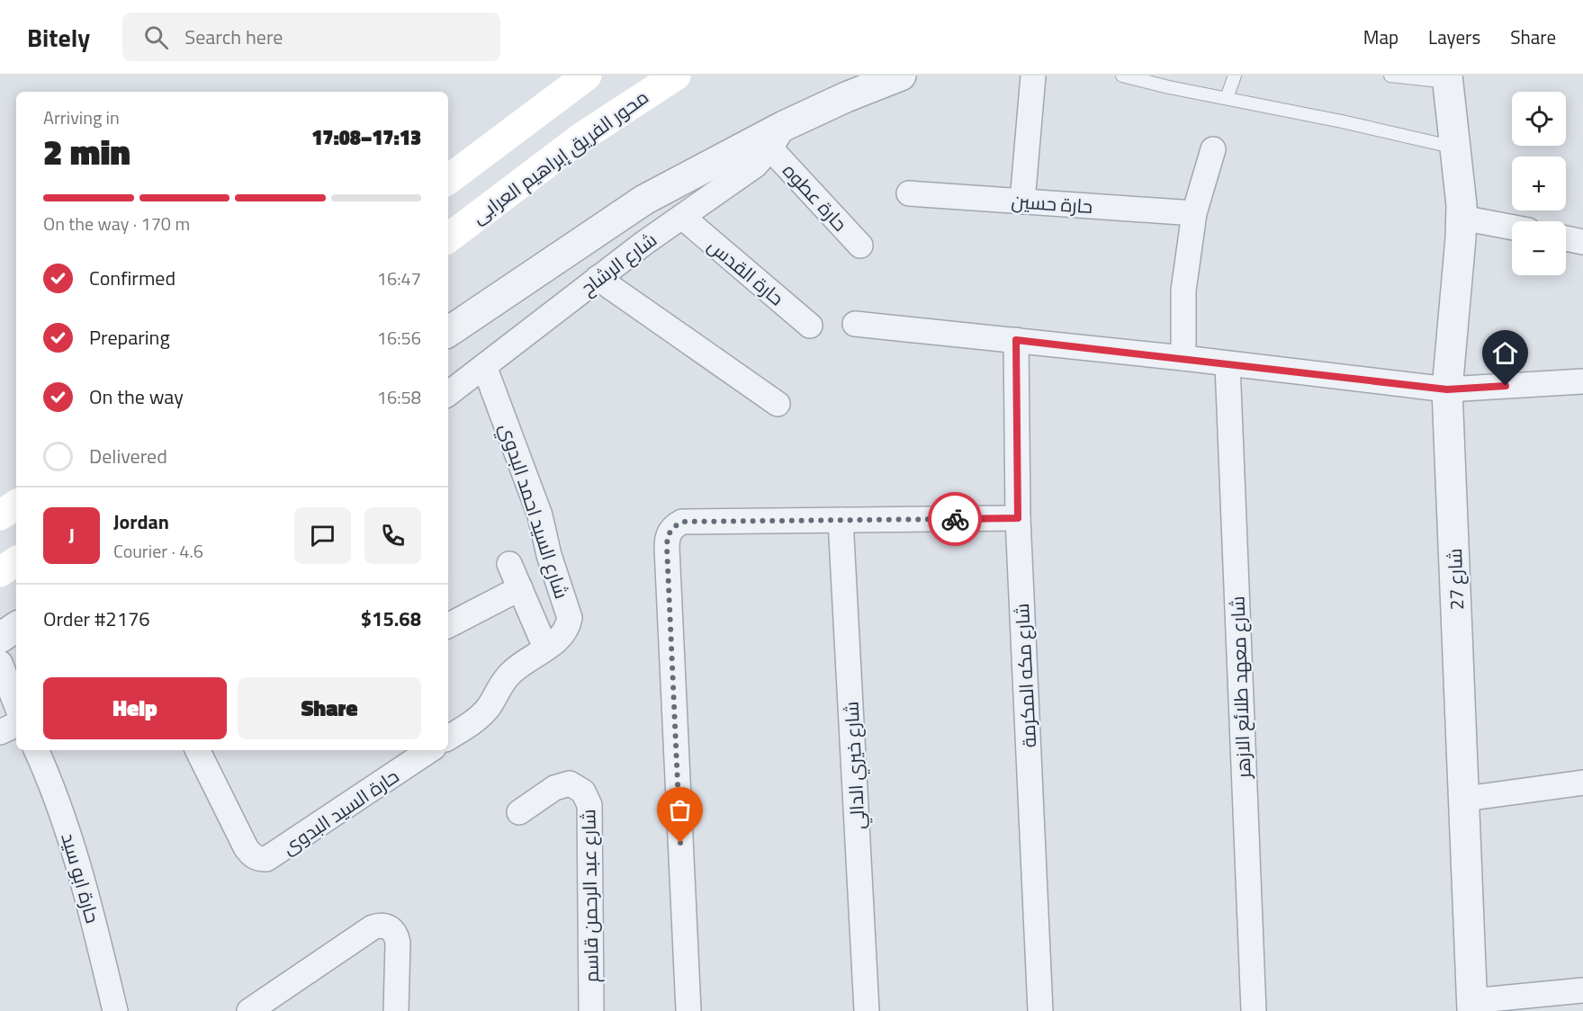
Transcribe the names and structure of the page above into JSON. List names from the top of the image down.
{
  "streets": {
    "main road": ["محور الفريق إبراهيم العرابى"],
    "street": [
      "حارة عطوه",
      "حارة حسين",
      "شارع الرشاح",
      "حارة القدس",
      "شارع السيد احمد البدوي",
      "شارع 27",
      "شارع مكه المكرمة",
      "شارع معهد طلائع الازهر",
      "شارع خيري الدالي",
      "حارة السيد البدوى",
      "حارة ابو سيد",
      "شارع عبد الرحمن قاسم"
    ]
  },
  "crossings": [
    ["حارة عطوه", "شارع الرشاح"],
    ["شارع الرشاح", "حارة القدس"],
    ["شارع الرشاح", "شارع السيد احمد البدوي"]
  ],
  "page": {
    "header": "Bitely",
    "search": "Search here",
    "nav": ["Map", "Layers", "Share"],
    "map_buttons": ["+", "−"],
    "heading": ["2 min", "Arriving in", "17:08–17:13"],
    "panel": [
      "Jordan",
      "Courier · 4.6",
      "Order #2176",
      "$15.68"
    ],
    "bar": "On the way · 170 m",
    "list": [
      ["Confirmed", "16:47"],
      ["Preparing", "16:56"],
      ["On the way", "16:58"],
      "Delivered"
    ],
    "round": "J",
    "buttons": ["Help", "Share"]
  }
}
